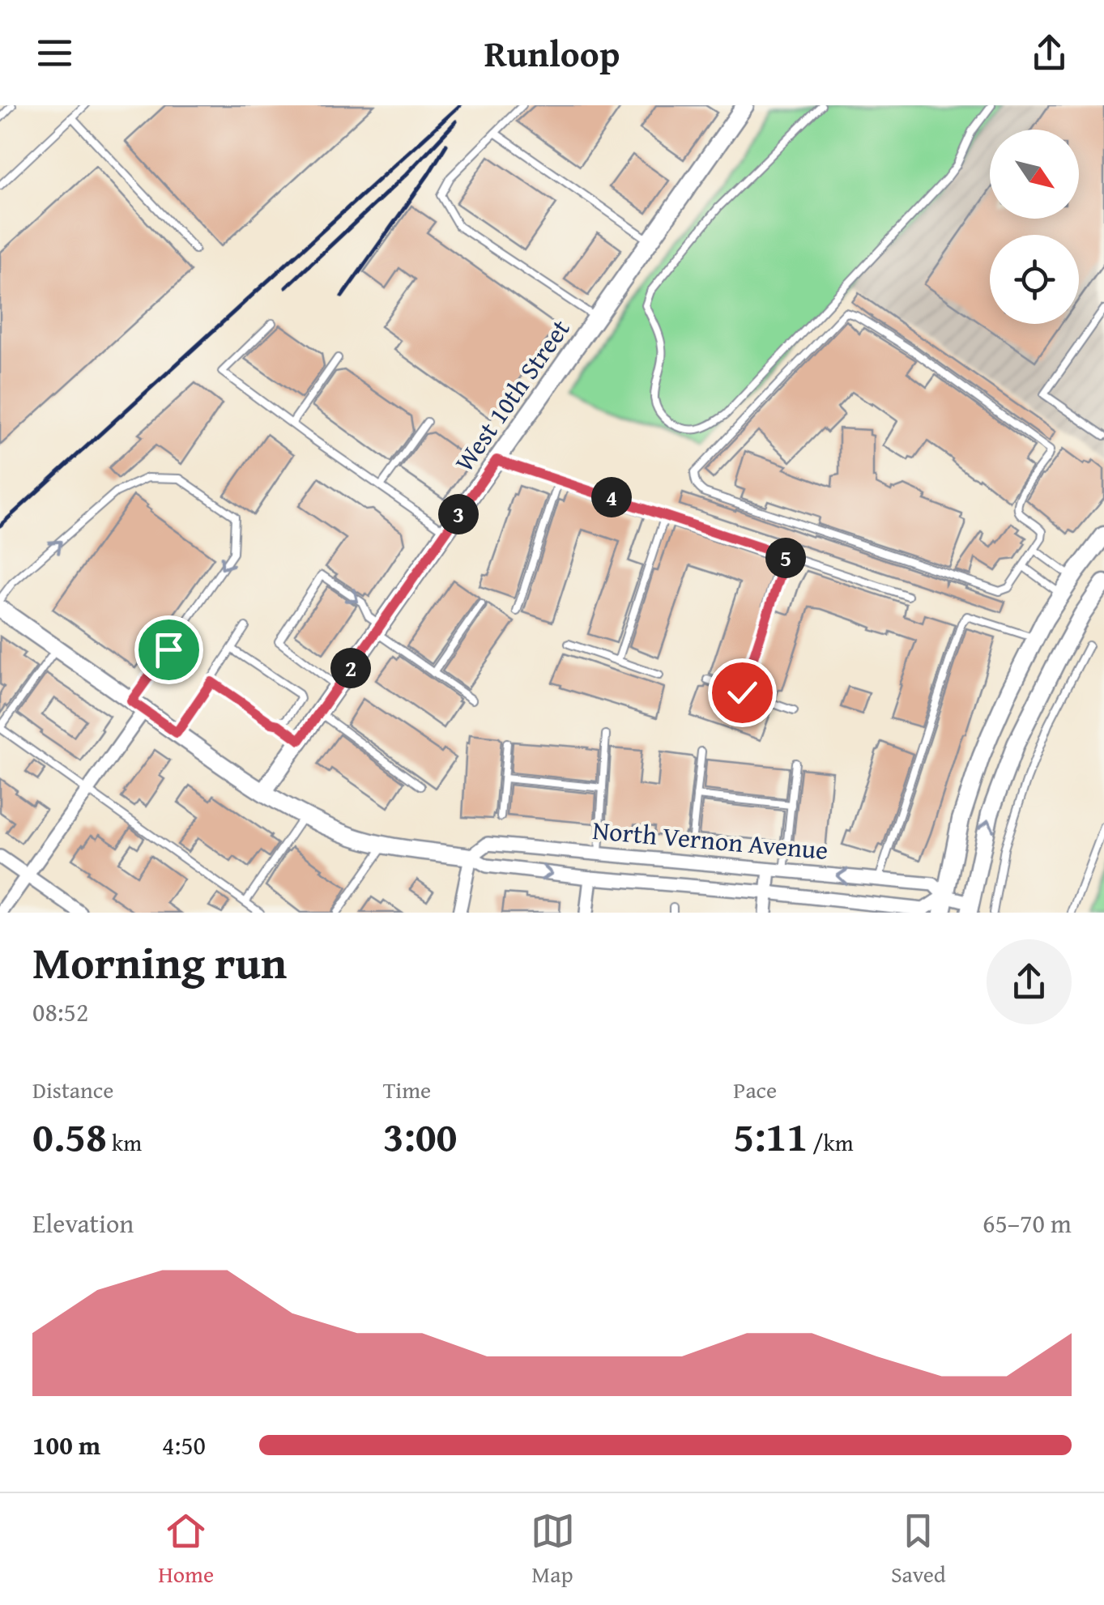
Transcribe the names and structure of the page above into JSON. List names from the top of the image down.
{
  "streets": {
    "street": ["West 10th Street", "North Vernon Avenue"]
  },
  "crossings": [
    ["West 10th Street", "North Vernon Avenue"]
  ],
  "north": "bottom right",
  "page": {
    "header": "Runloop",
    "pins": [
      "4",
      "3",
      "5",
      "2"
    ],
    "heading": ["Morning run", "08:52"],
    "stats": [
      ["Distance", "0.58 km"],
      ["Time", "3:00"],
      ["Pace", "5:11 /km"]
    ],
    "chart": ["Elevation", "65–70 m"],
    "list": [
      {
        "name": "100 m",
        "note": "4:50"
      }
    ],
    "tabs": ["Home", "Map", "Saved"]
  }
}
